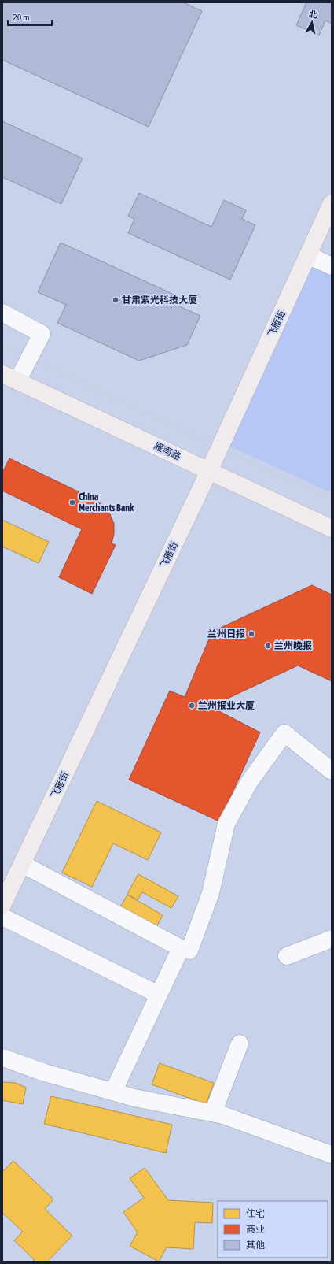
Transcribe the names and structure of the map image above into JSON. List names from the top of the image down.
{
  "streets": {
    "main road": ["飞雁街", "雁南路"]
  },
  "crossings": [
    ["飞雁街", "雁南路"]
  ],
  "places": [
    "甘肃紫光科技大厦",
    "China Merchants Bank",
    "兰州日报",
    "兰州晚报",
    "兰州报业大厦"
  ],
  "legend": ["住宅", "商业", "其他"],
  "scale_bar": "20 m",
  "north": "top"
}
